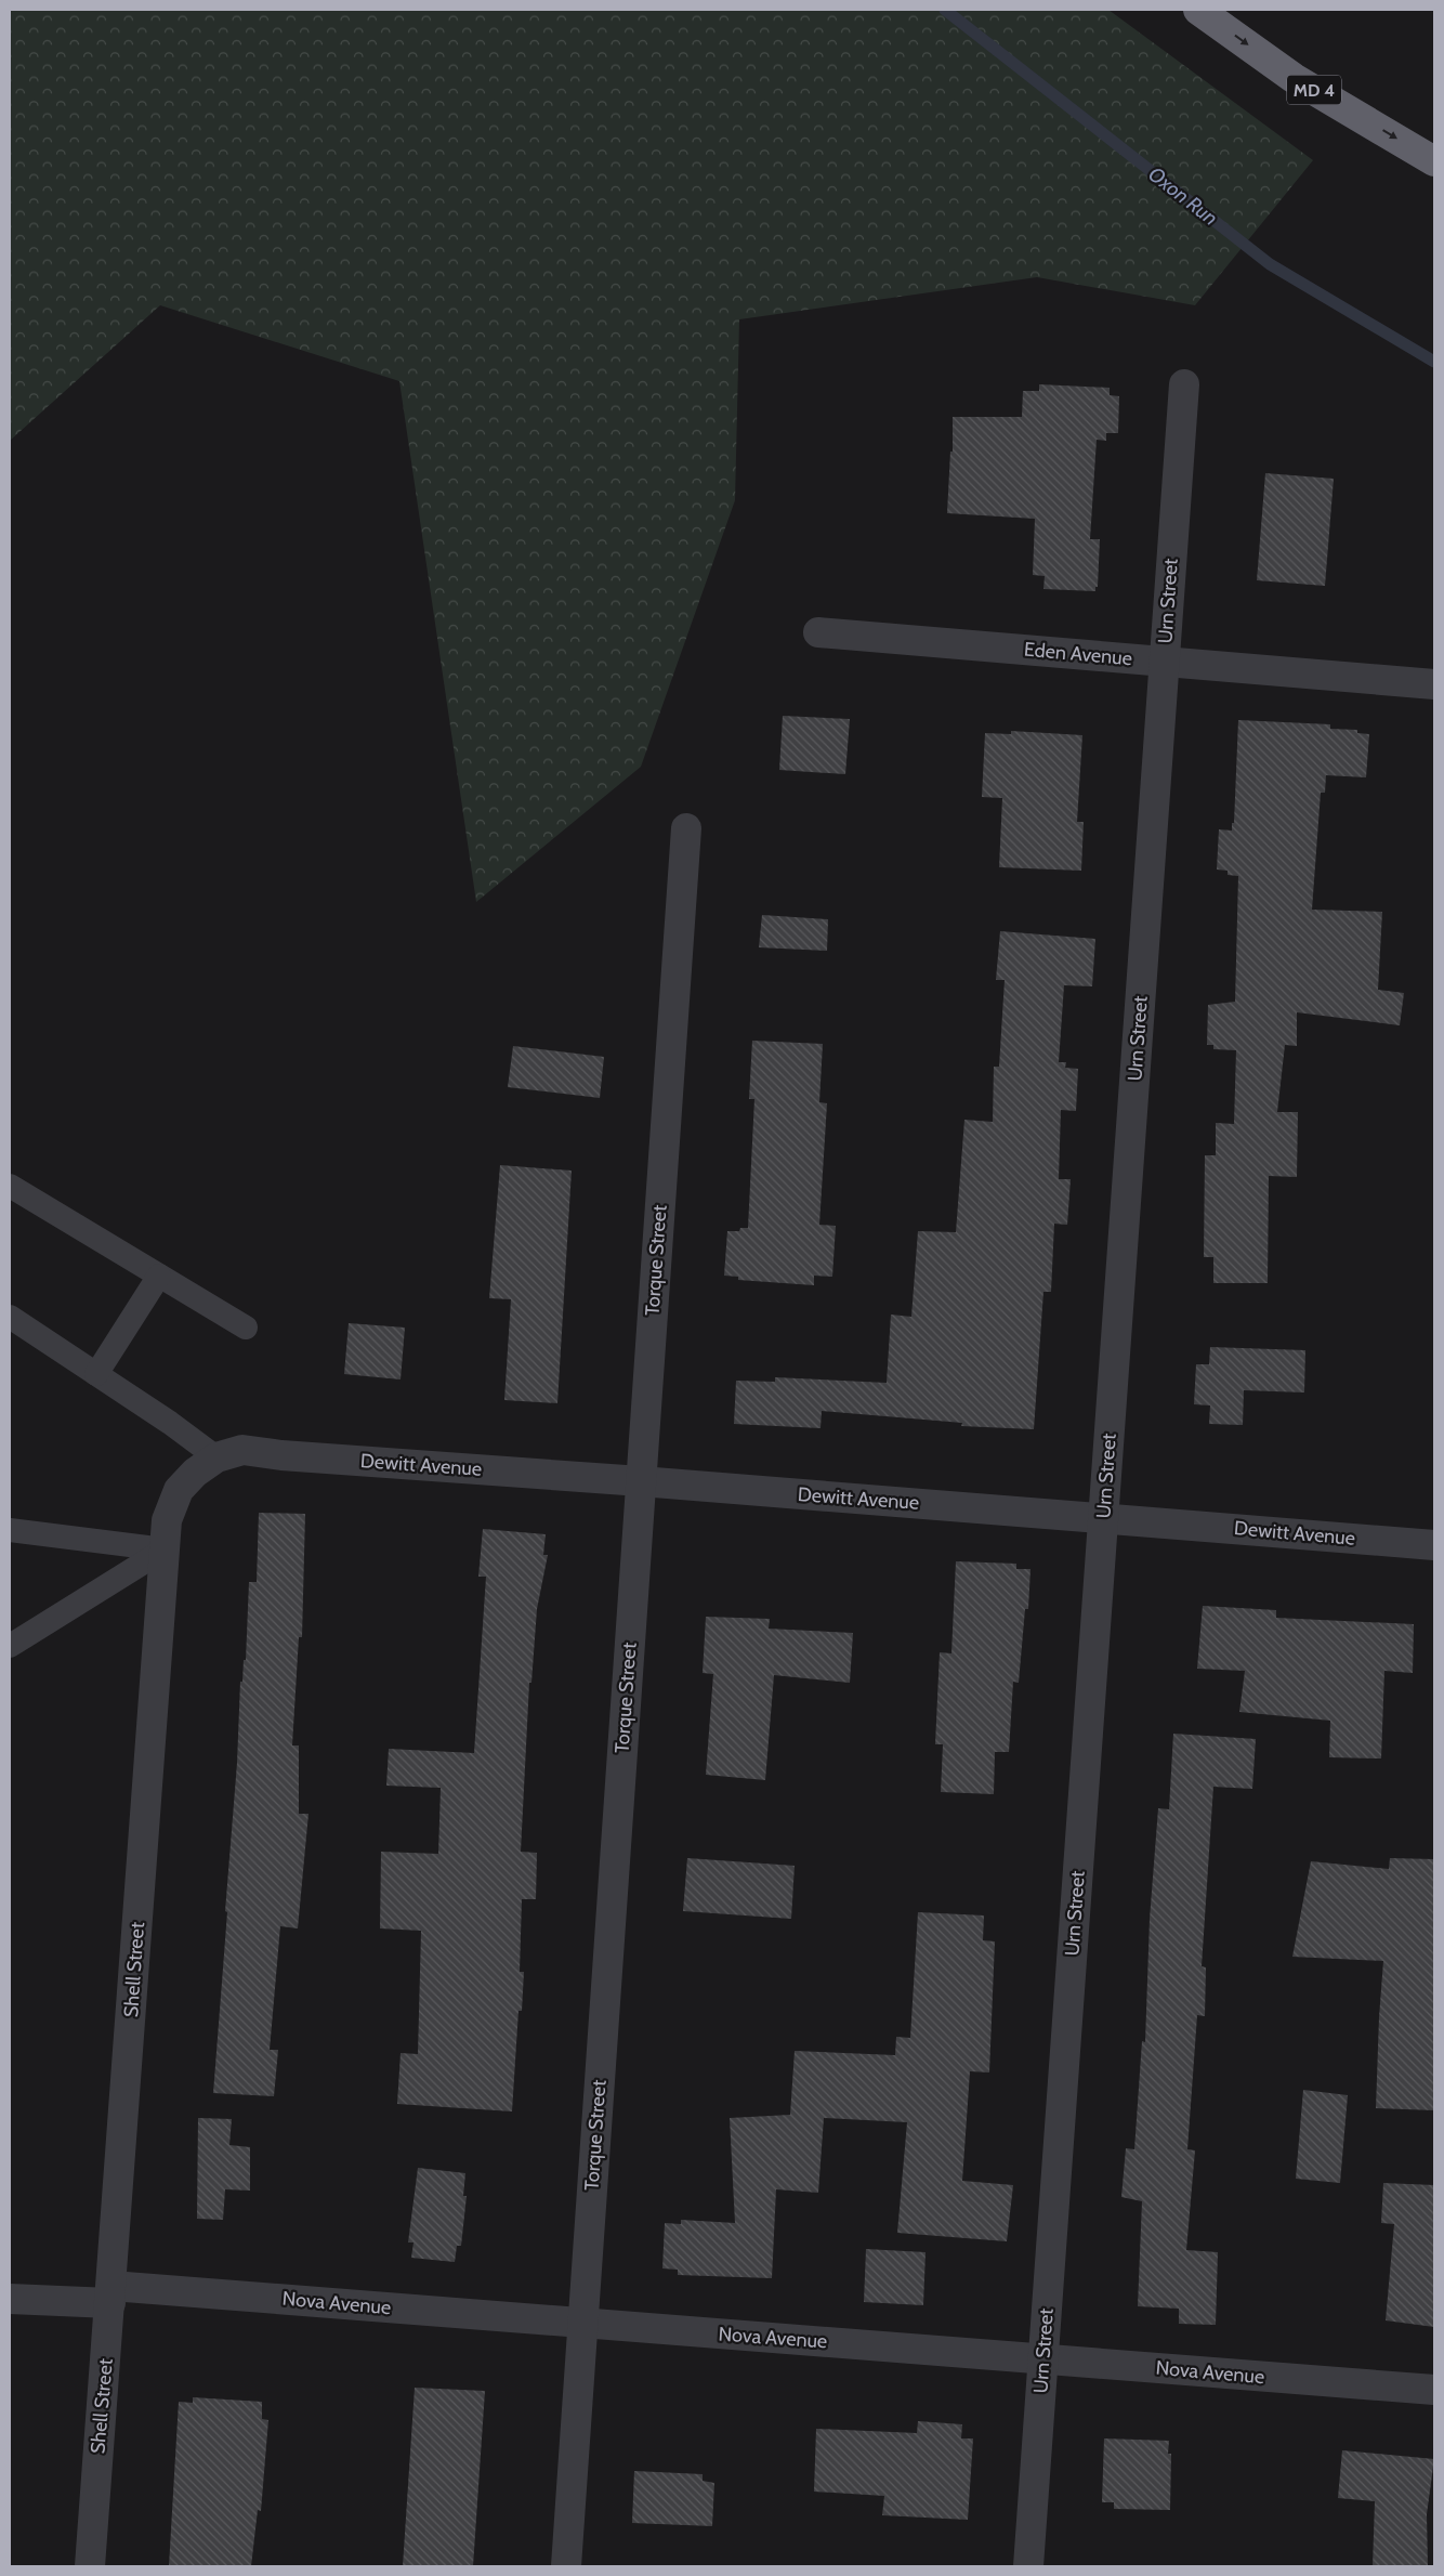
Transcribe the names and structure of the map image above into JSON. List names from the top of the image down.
{
  "streets": {
    "highway": ["MD 4"],
    "street": [
      "Urn Street",
      "Eden Avenue",
      "Torque Street",
      "Dewitt Avenue",
      "Shell Street",
      "Nova Avenue"
    ]
  },
  "crossings": [
    ["Urn Street", "Eden Avenue"],
    ["Urn Street", "Dewitt Avenue"],
    ["Urn Street", "Nova Avenue"],
    ["Torque Street", "Dewitt Avenue"],
    ["Torque Street", "Nova Avenue"],
    ["Dewitt Avenue", "Shell Street"],
    ["Shell Street", "Nova Avenue"]
  ],
  "water": ["Oxon Run"]
}
